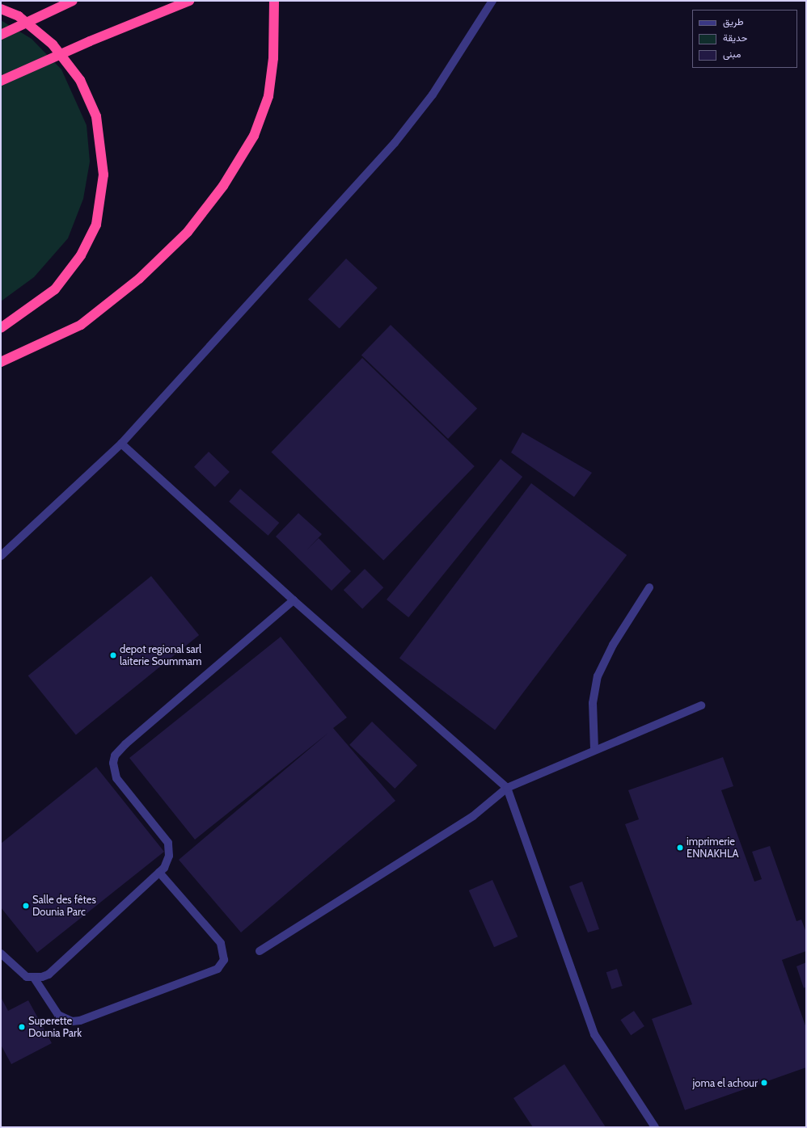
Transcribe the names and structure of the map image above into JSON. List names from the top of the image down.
{
  "places": [
    "depot regional sarl laiterie Soummam",
    "imprimerie ENNAKHLA",
    "Salle des fêtes Dounia Parc",
    "Superette Dounia Park",
    "joma el achour"
  ],
  "legend": ["طريق", "حديقة", "مبنى"]
}
